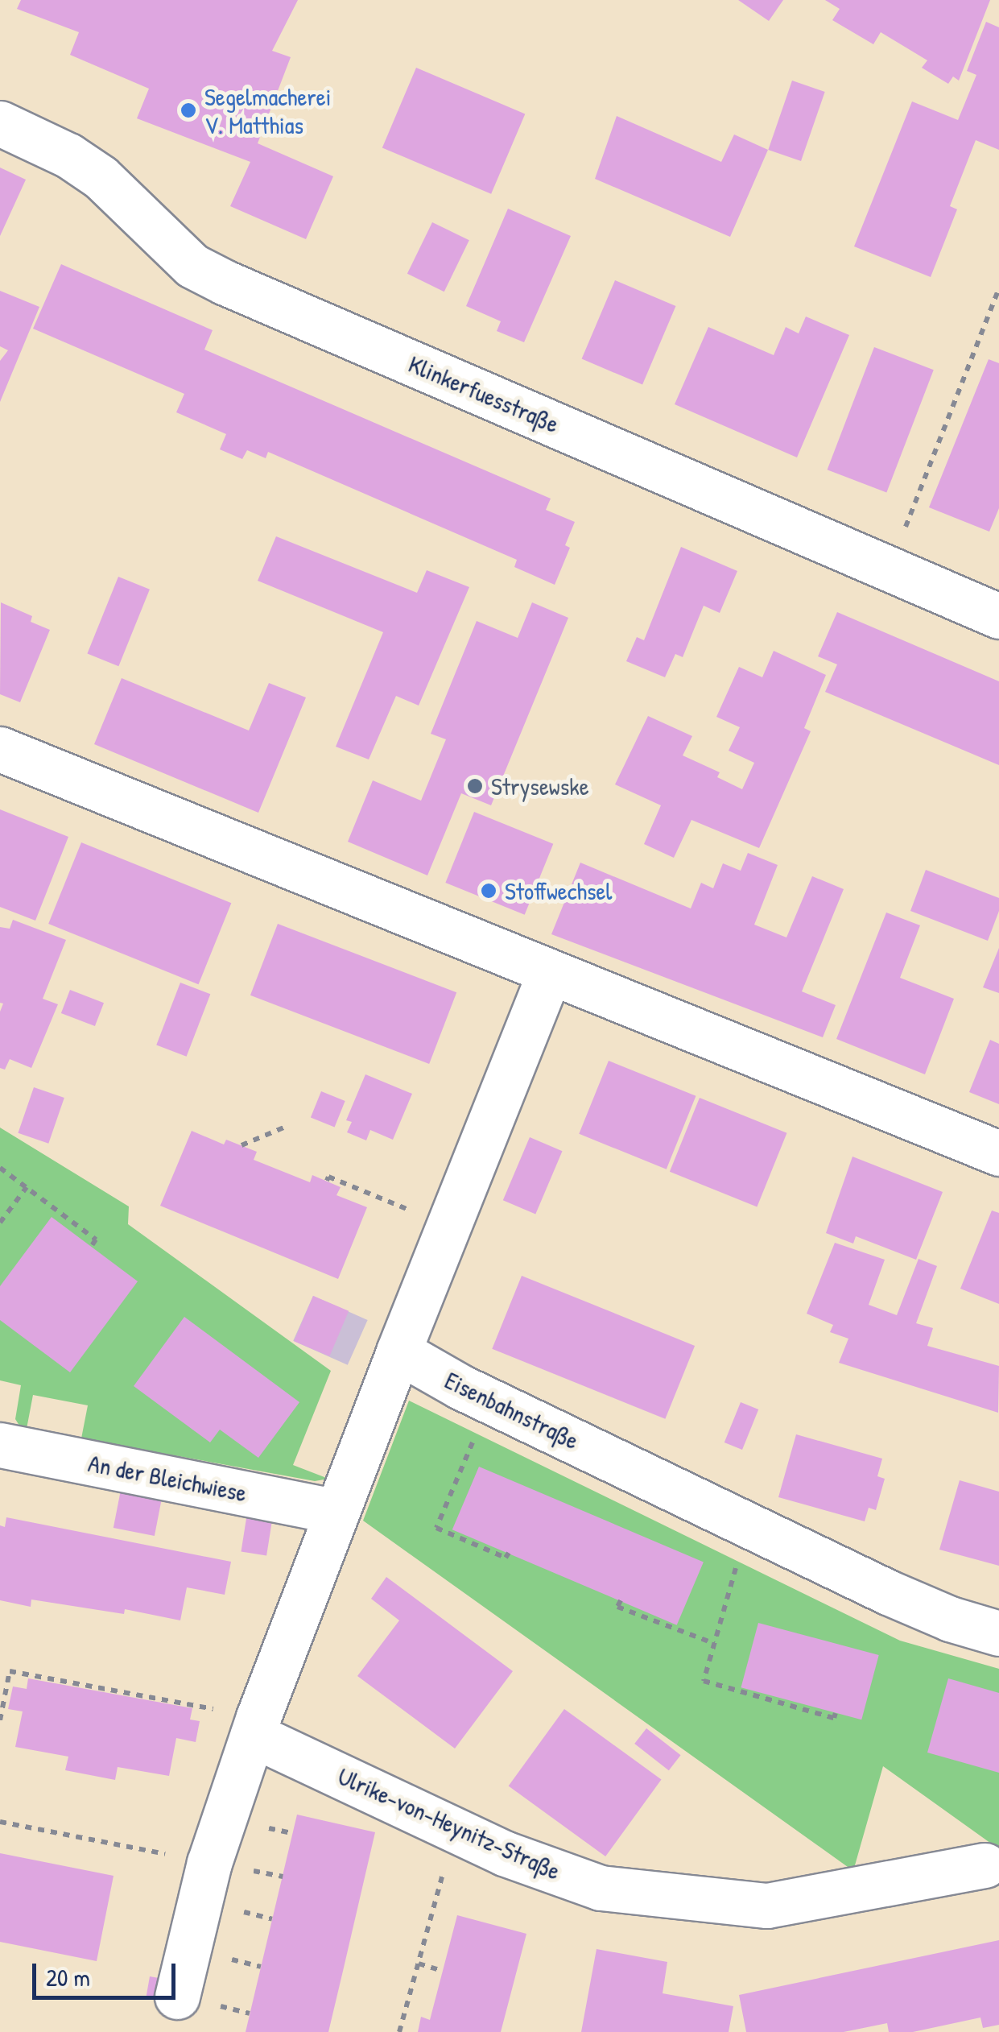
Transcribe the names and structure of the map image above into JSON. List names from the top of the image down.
{
  "streets": {
    "street": [
      "Klinkerfuesstraße",
      "Eisenbahnstraße",
      "An der Bleichwiese",
      "Ulrike-von-Heynitz-Straße"
    ]
  },
  "places": ["Segelmacherei V. Matthias", "Strysewske", "Stoffwechsel"],
  "scale_bar": "20 m"
}
